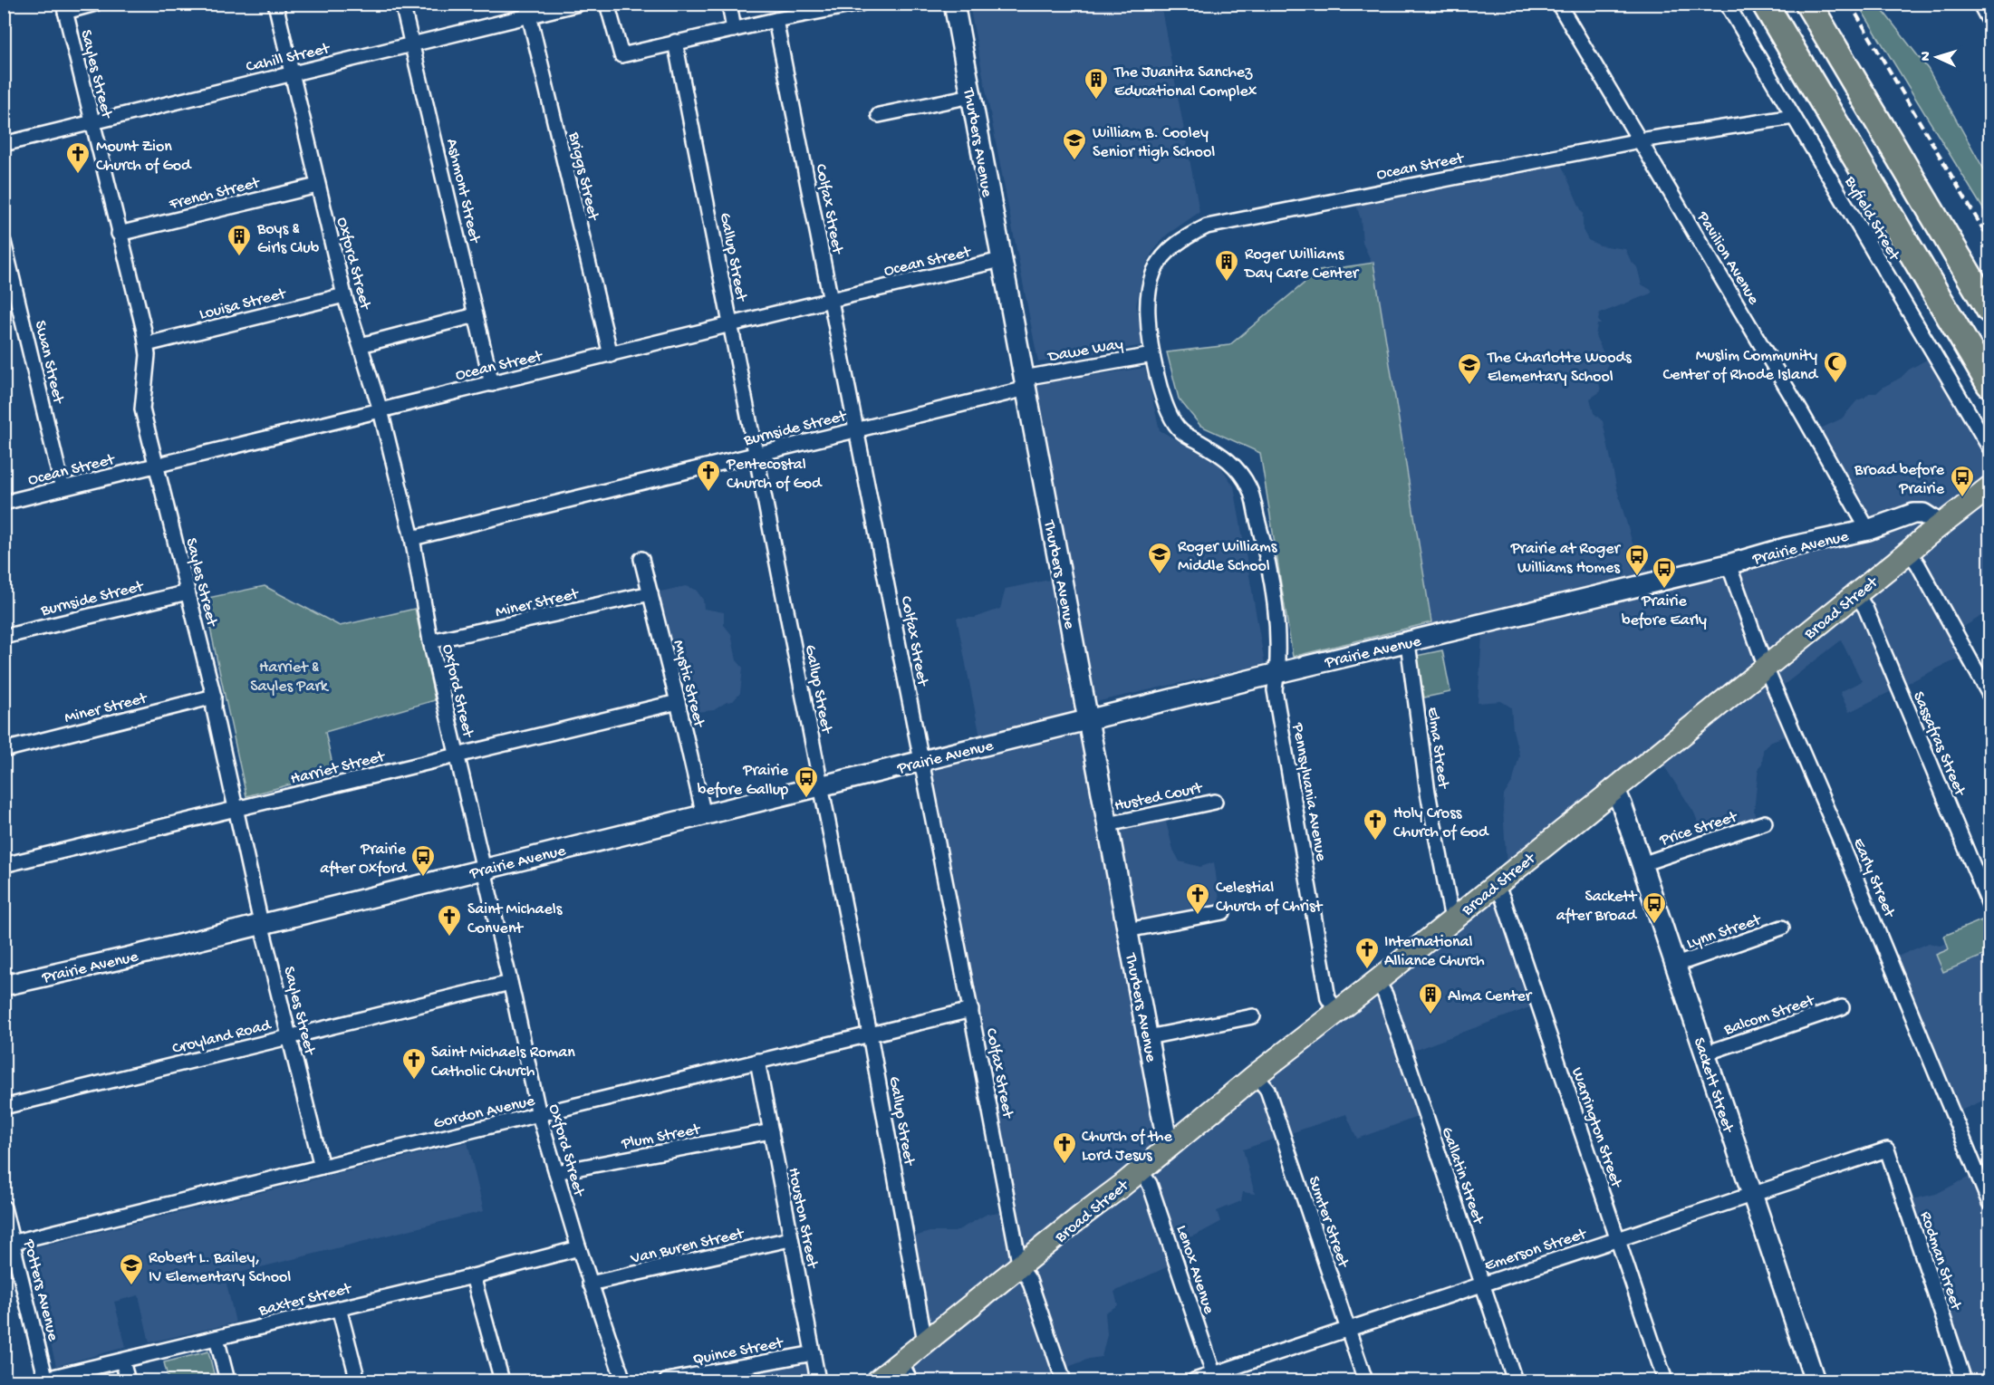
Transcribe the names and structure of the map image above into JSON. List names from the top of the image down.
{
  "streets": {
    "main road": ["Broad Street"],
    "street": [
      "Cahill Street",
      "Sayles Street",
      "Thurbers Avenue",
      "Ocean Street",
      "Briggs Street",
      "Ashmont Street",
      "French Street",
      "Colfax Street",
      "Byfield Street",
      "Gallup Street",
      "Pavilion Avenue",
      "Oxford Street",
      "Louisa Street",
      "Dawe Way",
      "Swan Street",
      "Burnside Street",
      "Prairie Avenue",
      "Miner Street",
      "Mystic Street",
      "Sassafras Street",
      "Elma Street",
      "Harriet Street",
      "Pennsylvania Avenue",
      "Husted Court",
      "Price Street",
      "Early Street",
      "Lynn Street",
      "Balcom Street",
      "Croyland Road",
      "Sackett Street",
      "Gordon Avenue",
      "Warrington Street",
      "Plum Street",
      "Gallatin Street",
      "Houston Street",
      "Sumter Street",
      "Van Buren Street",
      "Emerson Street",
      "Rodman Street",
      "Lenox Avenue",
      "Potters Avenue",
      "Baxter Street",
      "Quince Street"
    ]
  },
  "crossings": [
    ["Cahill Street", "Sayles Street"],
    ["Cahill Street", "Briggs Street"],
    ["Cahill Street", "Ashmont Street"],
    ["Cahill Street", "Oxford Street"],
    ["Sayles Street", "Ocean Street"],
    ["Sayles Street", "French Street"],
    ["Sayles Street", "Louisa Street"],
    ["Sayles Street", "Burnside Street"],
    ["Sayles Street", "Prairie Avenue"],
    ["Sayles Street", "Miner Street"],
    ["Sayles Street", "Harriet Street"],
    ["Sayles Street", "Croyland Road"],
    ["Sayles Street", "Gordon Avenue"],
    ["Thurbers Avenue", "Ocean Street"],
    ["Thurbers Avenue", "Dawe Way"],
    ["Thurbers Avenue", "Burnside Street"],
    ["Thurbers Avenue", "Prairie Avenue"],
    ["Thurbers Avenue", "Broad Street"],
    ["Thurbers Avenue", "Husted Court"],
    ["Ocean Street", "Briggs Street"],
    ["Ocean Street", "Ashmont Street"],
    ["Ocean Street", "Colfax Street"],
    ["Ocean Street", "Byfield Street"],
    ["Ocean Street", "Gallup Street"],
    ["Ocean Street", "Pavilion Avenue"],
    ["Ocean Street", "Oxford Street"],
    ["Ocean Street", "Dawe Way"],
    ["Ocean Street", "Swan Street"],
    ["Ocean Street", "Prairie Avenue"],
    ["Ocean Street", "Pennsylvania Avenue"],
    ["French Street", "Oxford Street"],
    ["Colfax Street", "Burnside Street"],
    ["Colfax Street", "Prairie Avenue"],
    ["Colfax Street", "Broad Street"],
    ["Colfax Street", "Gordon Avenue"],
    ["Gallup Street", "Burnside Street"],
    ["Gallup Street", "Prairie Avenue"],
    ["Gallup Street", "Broad Street"],
    ["Gallup Street", "Gordon Avenue"],
    ["Pavilion Avenue", "Prairie Avenue"],
    ["Oxford Street", "Louisa Street"],
    ["Oxford Street", "Burnside Street"],
    ["Oxford Street", "Prairie Avenue"],
    ["Oxford Street", "Miner Street"],
    ["Oxford Street", "Harriet Street"],
    ["Oxford Street", "Croyland Road"],
    ["Oxford Street", "Gordon Avenue"],
    ["Oxford Street", "Plum Street"],
    ["Oxford Street", "Van Buren Street"],
    ["Oxford Street", "Baxter Street"],
    ["Dawe Way", "Burnside Street"],
    ["Prairie Avenue", "Broad Street"],
    ["Prairie Avenue", "Mystic Street"],
    ["Prairie Avenue", "Elma Street"],
    ["Prairie Avenue", "Pennsylvania Avenue"],
    ["Prairie Avenue", "Early Street"],
    ["Miner Street", "Mystic Street"],
    ["Broad Street", "Sassafras Street"],
    ["Broad Street", "Elma Street"],
    ["Broad Street", "Pennsylvania Avenue"],
    ["Broad Street", "Early Street"],
    ["Broad Street", "Sackett Street"],
    ["Broad Street", "Warrington Street"],
    ["Broad Street", "Gallatin Street"],
    ["Broad Street", "Sumter Street"],
    ["Broad Street", "Lenox Avenue"],
    ["Mystic Street", "Harriet Street"],
    ["Price Street", "Sackett Street"],
    ["Lynn Street", "Sackett Street"],
    ["Balcom Street", "Sackett Street"],
    ["Sackett Street", "Emerson Street"],
    ["Gordon Avenue", "Houston Street"],
    ["Gordon Avenue", "Potters Avenue"],
    ["Warrington Street", "Emerson Street"],
    ["Plum Street", "Houston Street"],
    ["Gallatin Street", "Emerson Street"],
    ["Houston Street", "Van Buren Street"],
    ["Houston Street", "Quince Street"],
    ["Sumter Street", "Emerson Street"],
    ["Emerson Street", "Rodman Street"],
    ["Emerson Street", "Lenox Avenue"],
    ["Potters Avenue", "Baxter Street"]
  ],
  "parks": ["Harriet & Sayles Park"],
  "places": {
    "building": [
      "The Juanita Sanchez Educational Complex",
      "Boys & Girls Club",
      "Roger Williams Day Care Center",
      "Alma Center"
    ],
    "school or university": [
      "William B. Cooley Senior High School",
      "The Charlotte Woods Elementary School",
      "Roger Williams Middle School",
      "Robert L. Bailey, IV Elementary School"
    ],
    "church": [
      "Mount Zion Church of God",
      "Pentecostal Church of God",
      "Holy Cross Church of God",
      "Celestial Church of Christ",
      "Saint Michaels Convent",
      "International Alliance Church",
      "Saint Michaels Roman Catholic Church",
      "Church of the Lord Jesus"
    ],
    "mosque": ["Muslim Community Center of Rhode Island"],
    "bus stop": [
      "Broad before Prairie",
      "Prairie at Roger Williams Homes",
      "Prairie before Early",
      "Prairie before Gallup",
      "Prairie after Oxford",
      "Sackett after Broad"
    ]
  },
  "north": "left"
}
